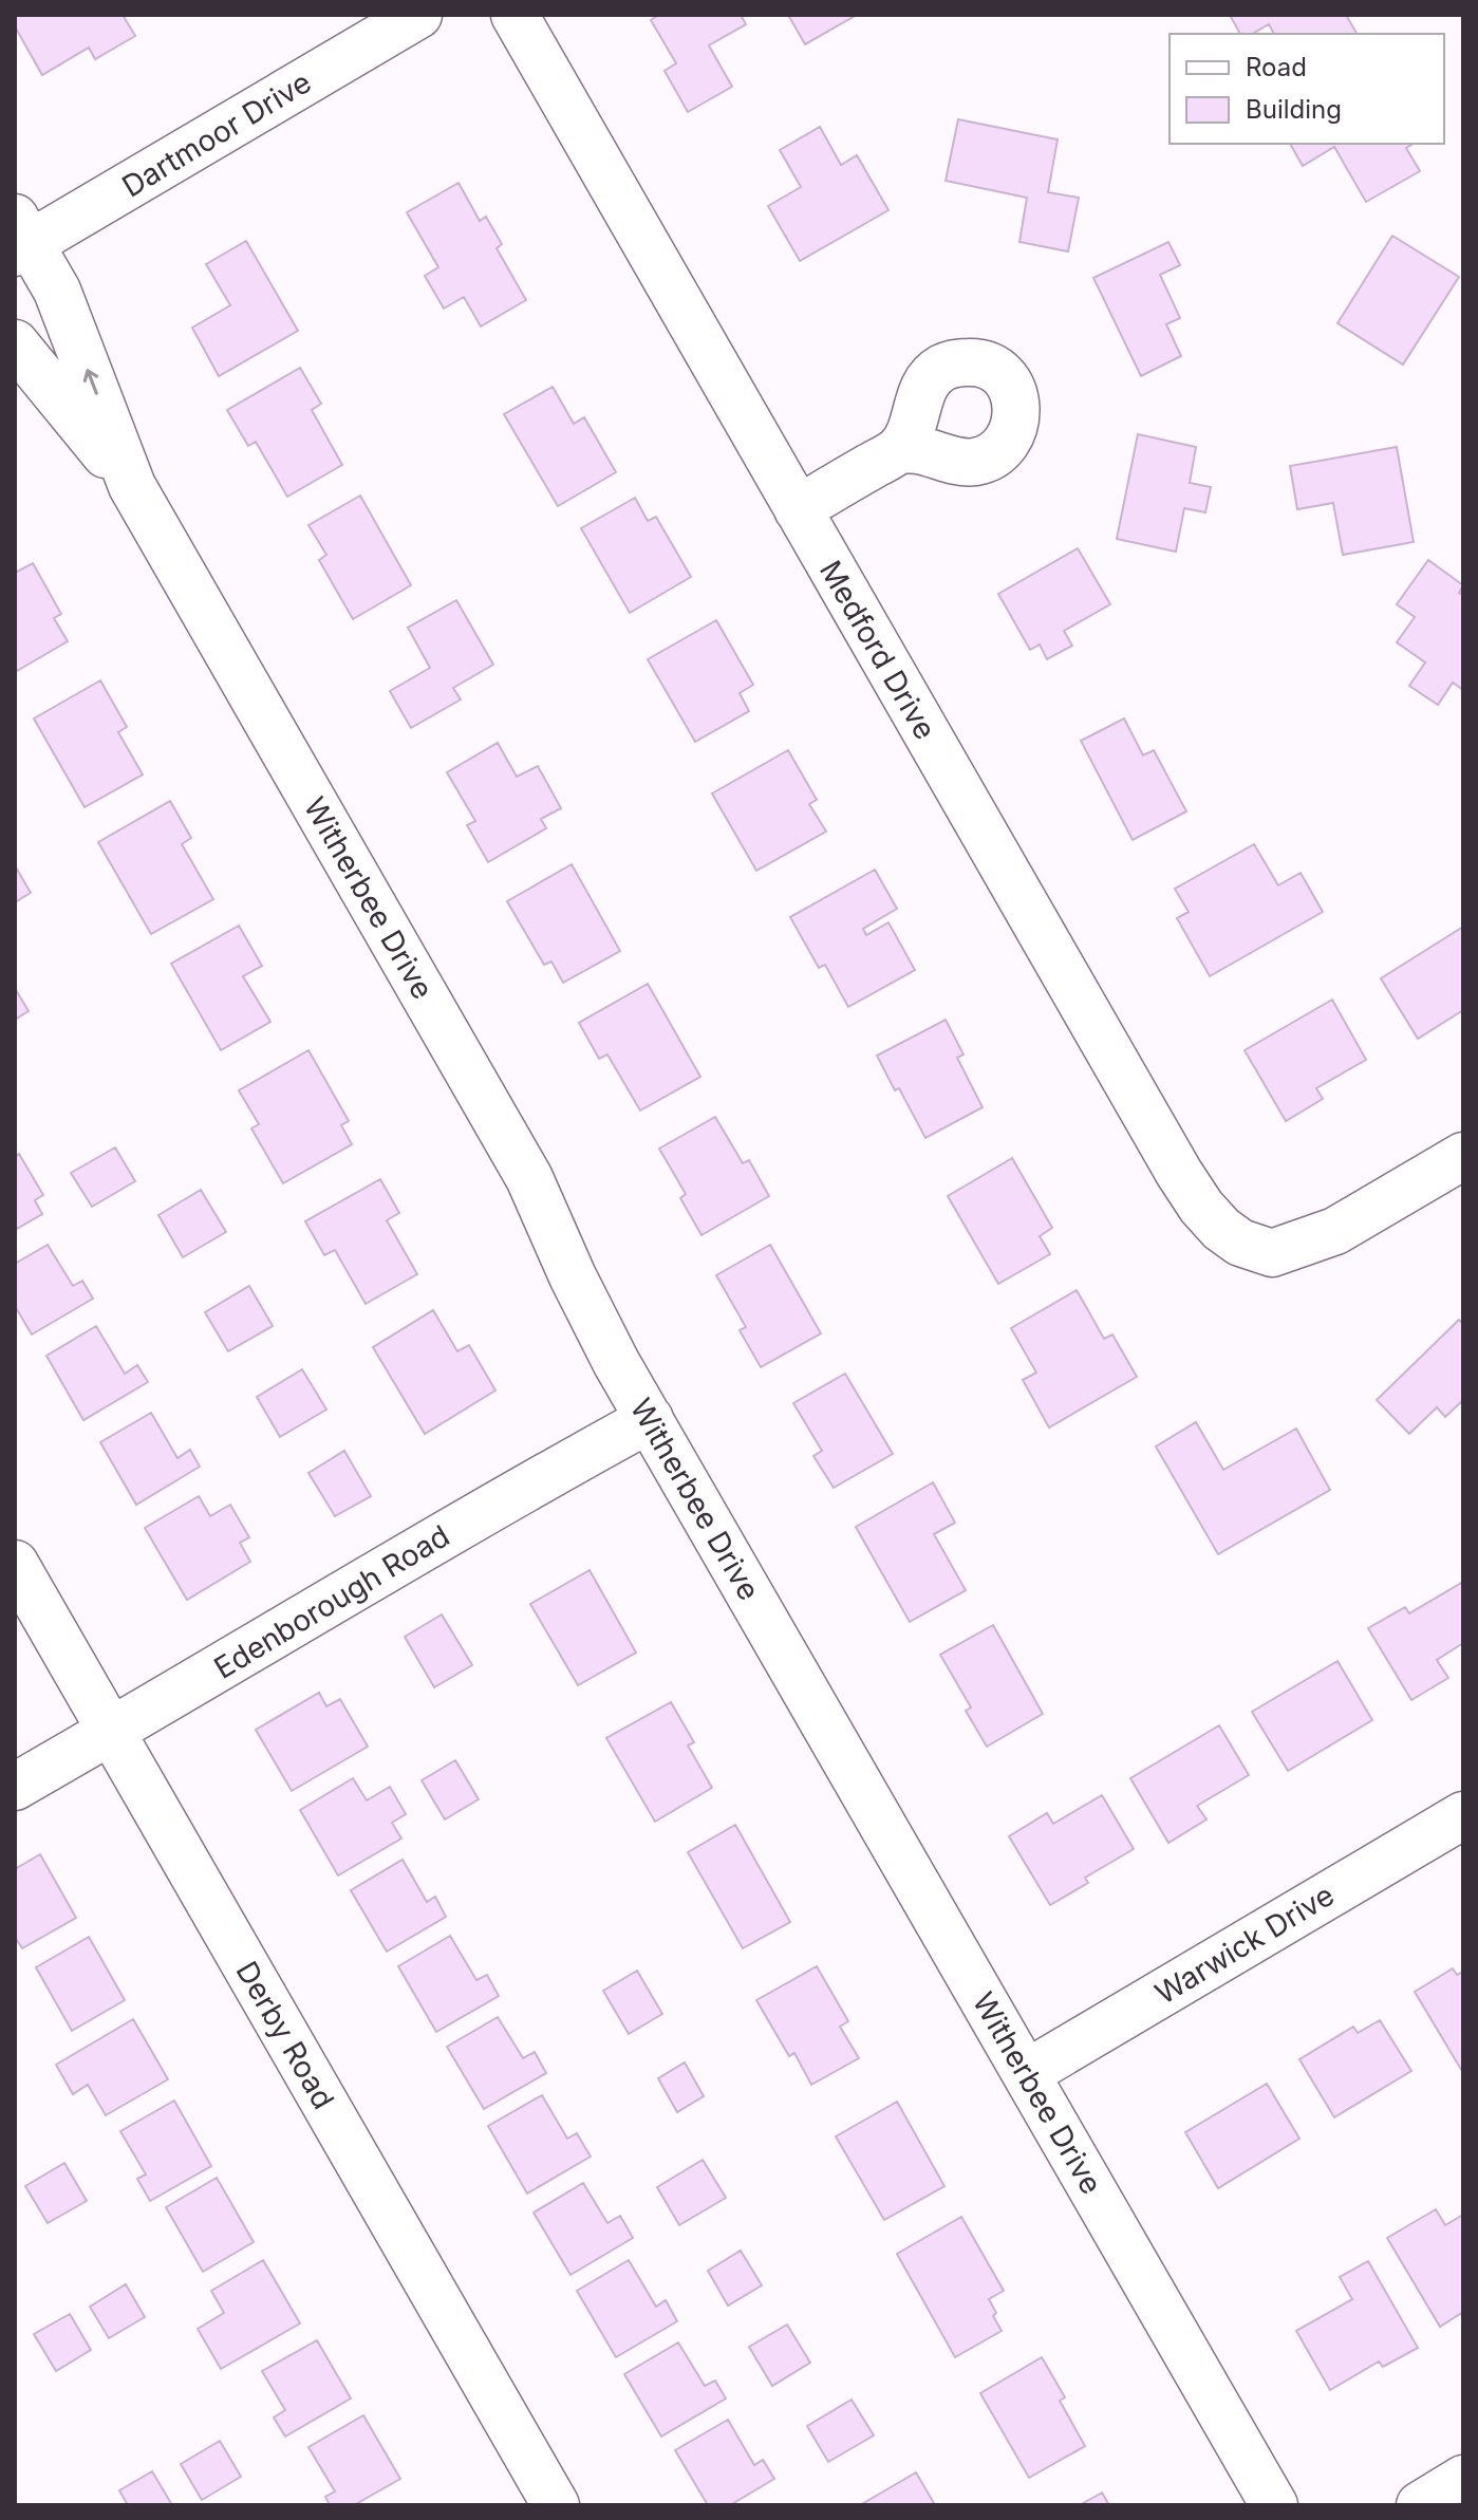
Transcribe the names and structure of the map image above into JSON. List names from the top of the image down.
{
  "streets": {
    "street": [
      "Dartmoor Drive",
      "Medford Drive",
      "Witherbee Drive",
      "Edenborough Road",
      "Warwick Drive",
      "Derby Road"
    ]
  },
  "crossings": [
    ["Dartmoor Drive", "Witherbee Drive"],
    ["Witherbee Drive", "Edenborough Road"],
    ["Witherbee Drive", "Warwick Drive"],
    ["Edenborough Road", "Derby Road"]
  ],
  "legend": ["Road", "Building"]
}
